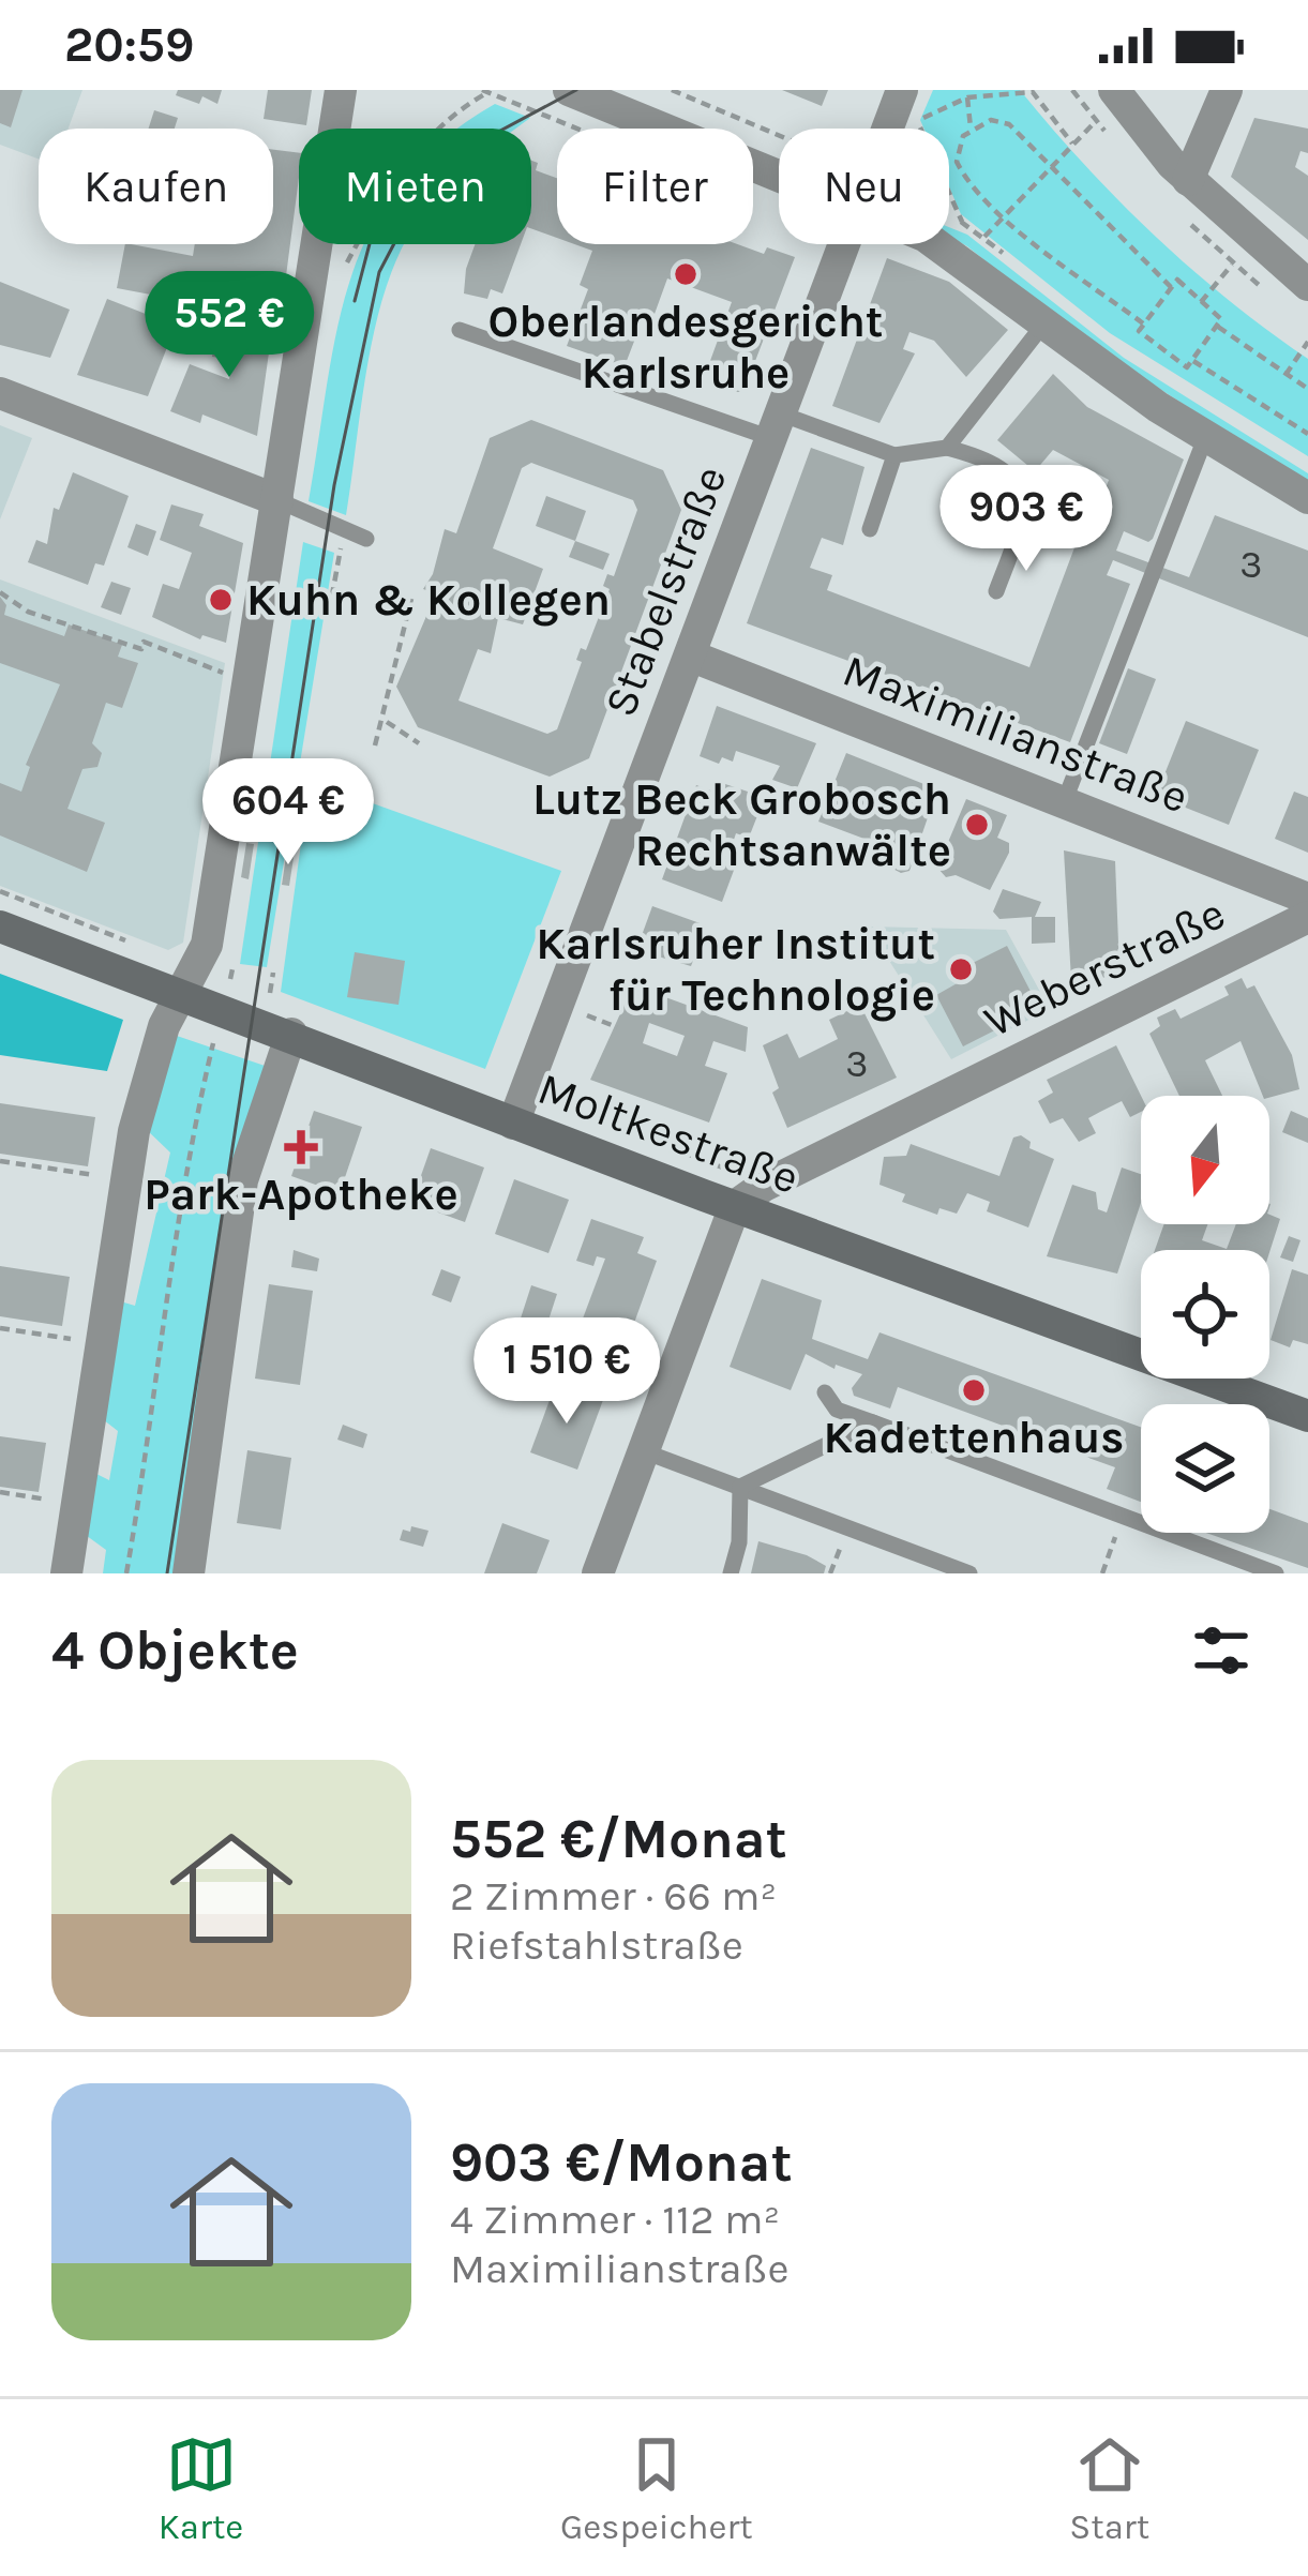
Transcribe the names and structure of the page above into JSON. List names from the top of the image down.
{
  "streets": {
    "main road": ["Moltkestraße"],
    "street": ["Stabelstraße", "Maximilianstraße", "Weberstraße"]
  },
  "crossings": [
    ["Stabelstraße", "Maximilianstraße"],
    ["Stabelstraße", "Moltkestraße"],
    ["Weberstraße", "Moltkestraße"]
  ],
  "places": {
    "other": [
      "Oberlandesgericht Karlsruhe",
      "Kuhn & Kollegen",
      "Lutz Beck Grobosch Rechtsanwälte",
      "Karlsruher Institut für Technologie",
      "Kadettenhaus"
    ],
    "health": ["Park-Apotheke"]
  },
  "house_numbers": ["3", "3"],
  "north": "bottom",
  "page": {
    "status": "20:59",
    "chip": [
      "Kaufen",
      "Mieten",
      "Filter",
      "Neu"
    ],
    "price": [
      "552 €",
      "903 €",
      "604 €",
      "1 510 €"
    ],
    "heading": "4 Objekte",
    "list": [
      {
        "name": "552 €/Monat",
        "note": "2 Zimmer · 66 m² · Riefstahlstraße"
      },
      {
        "name": "903 €/Monat",
        "note": "4 Zimmer · 112 m² · Maximilianstraße"
      }
    ],
    "tabs": ["Karte", "Gespeichert", "Start"]
  }
}
